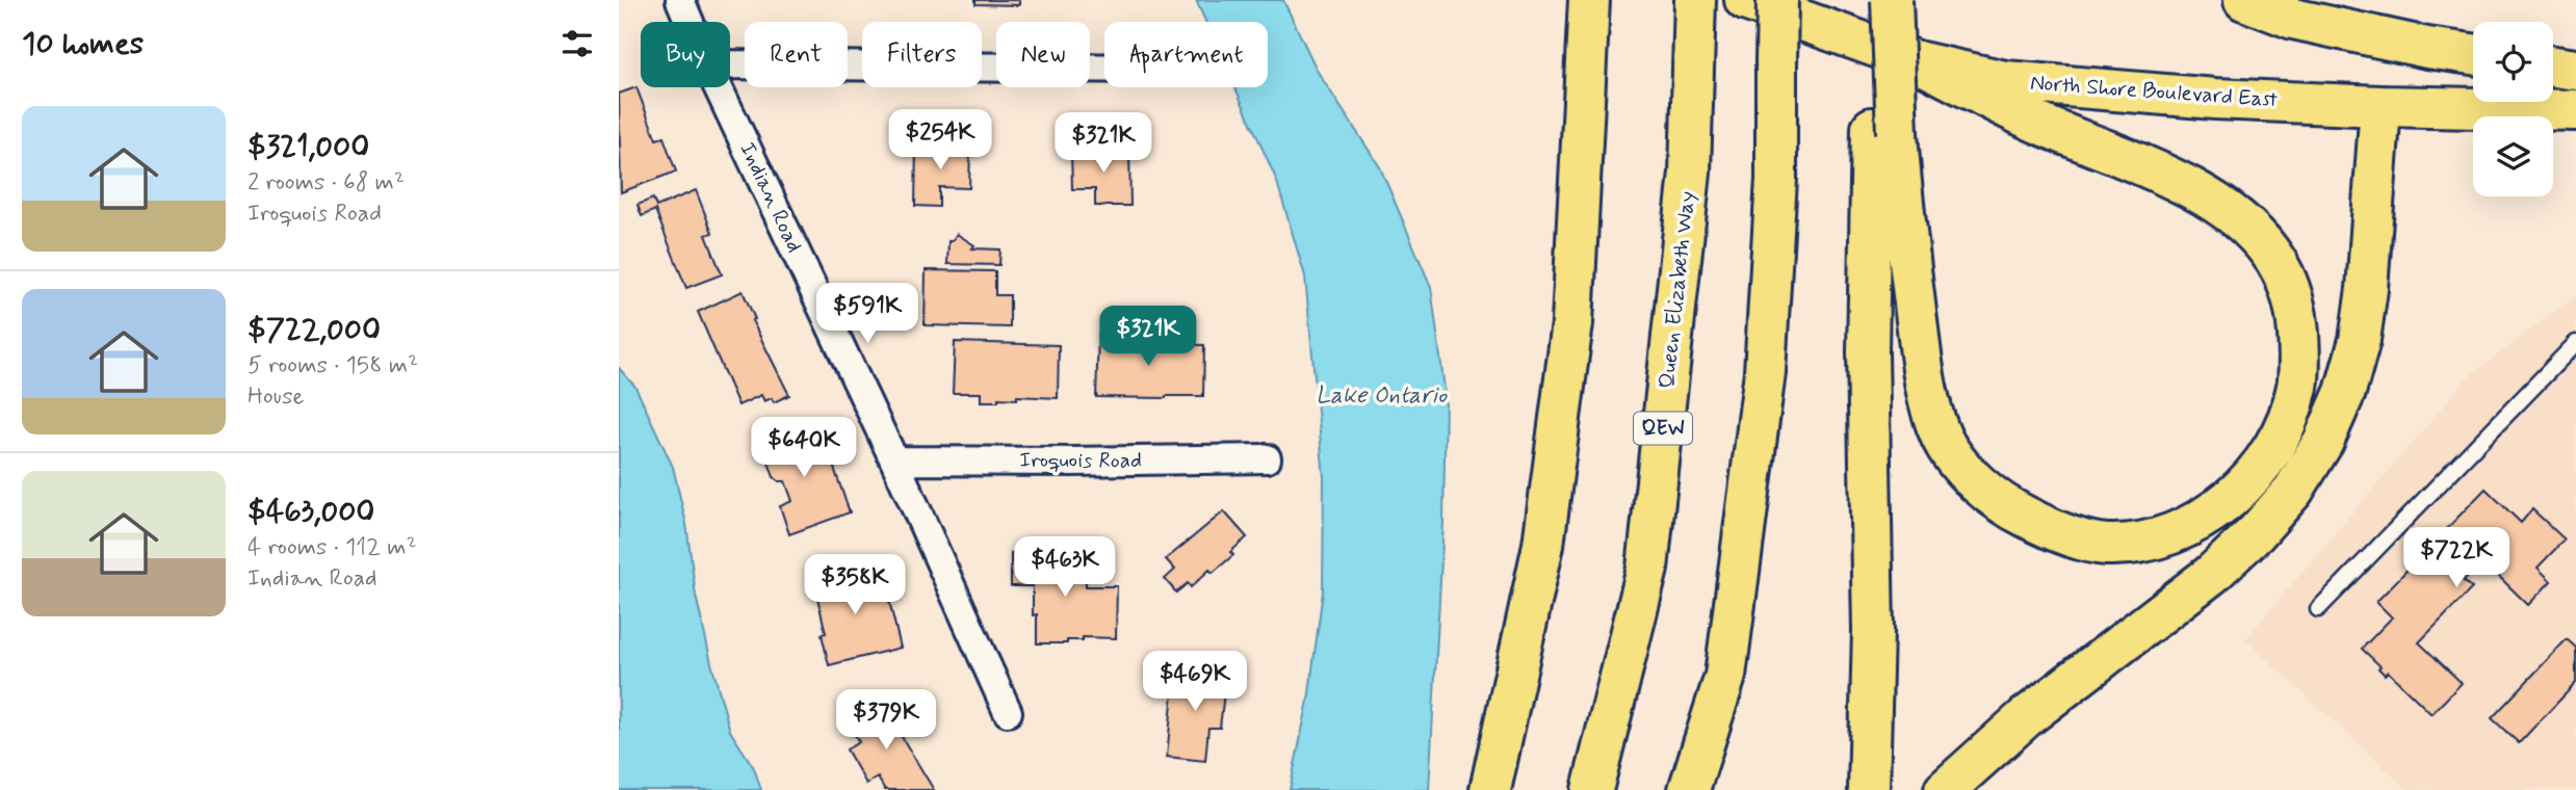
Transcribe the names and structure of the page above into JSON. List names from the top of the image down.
{
  "streets": {
    "main road": ["North Shore Boulevard East", "Queen Elizabeth Way", "QEW"],
    "street": ["Indian Road", "Iroquois Road"]
  },
  "crossings": [
    ["Indian Road", "Iroquois Road"]
  ],
  "water": ["Lake Ontario"],
  "page": {
    "heading": "10 homes",
    "chip": [
      "Buy",
      "Rent",
      "Filters",
      "New",
      "Apartment"
    ],
    "list": [
      {
        "name": "$321,000",
        "note": "2 rooms · 68 m² · Iroquois Road"
      },
      {
        "name": "$722,000",
        "note": "5 rooms · 158 m² · House"
      },
      {
        "name": "$463,000",
        "note": "4 rooms · 112 m² · Indian Road"
      }
    ],
    "price": [
      "$254K",
      "$321K",
      "$591K",
      "$321K",
      "$640K",
      "$722K",
      "$463K",
      "$358K",
      "$469K",
      "$379K"
    ]
  }
}
